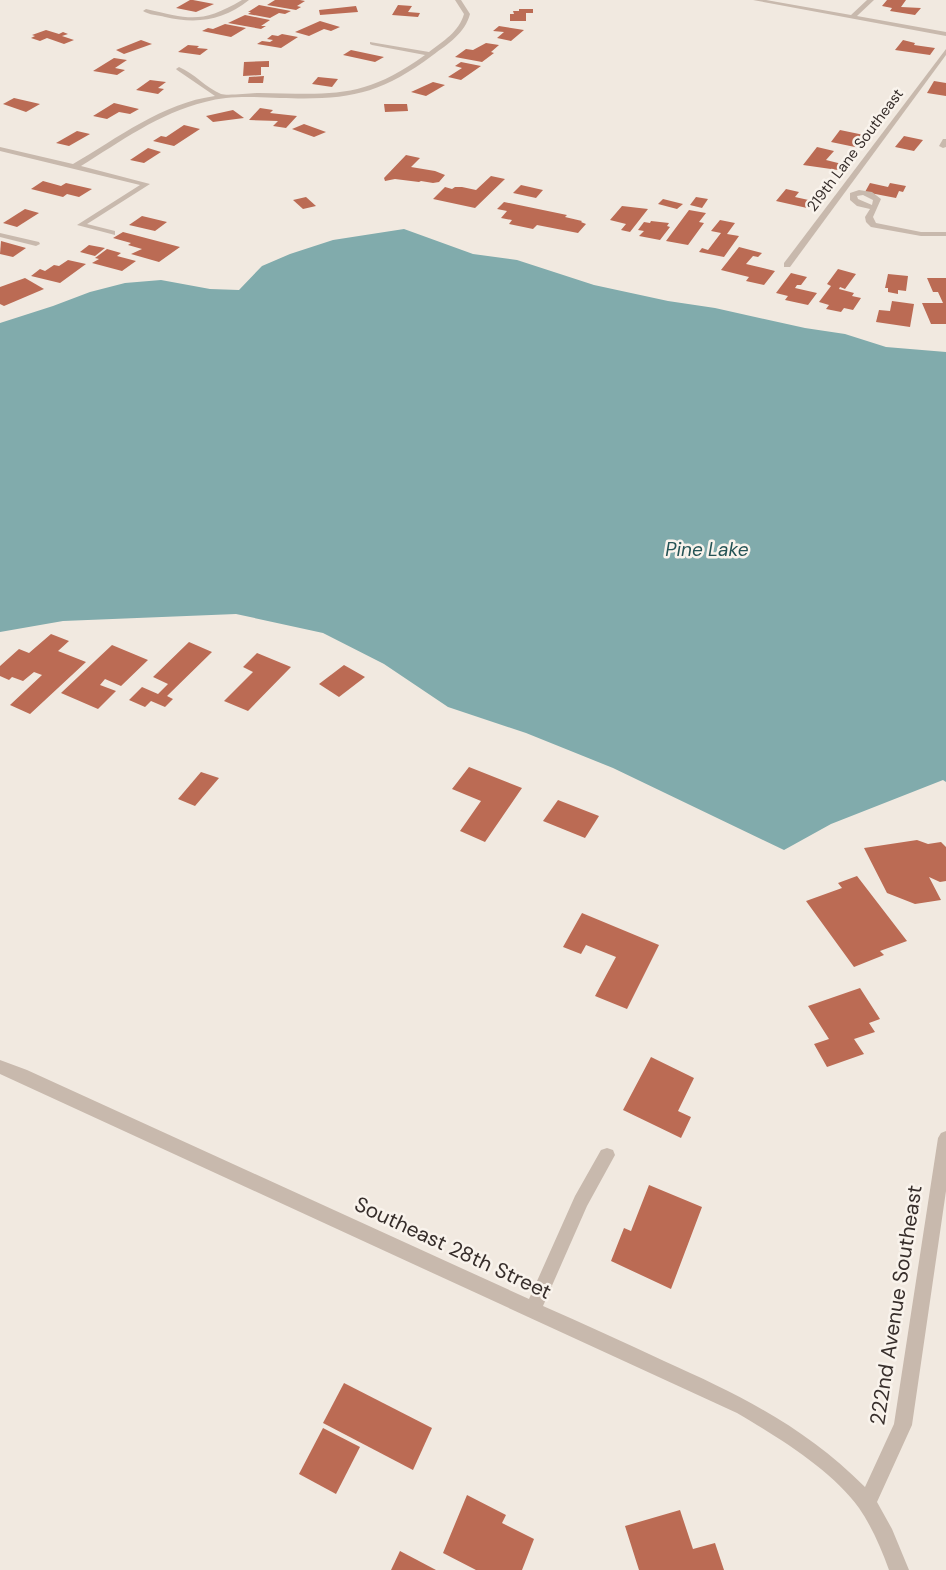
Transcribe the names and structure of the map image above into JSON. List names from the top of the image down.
{
  "streets": {
    "street": ["219th Lane Southeast", "Southeast 28th Street", "222nd Avenue Southeast"]
  },
  "crossings": [
    ["Southeast 28th Street", "222nd Avenue Southeast"]
  ],
  "water": ["Pine Lake"]
}
